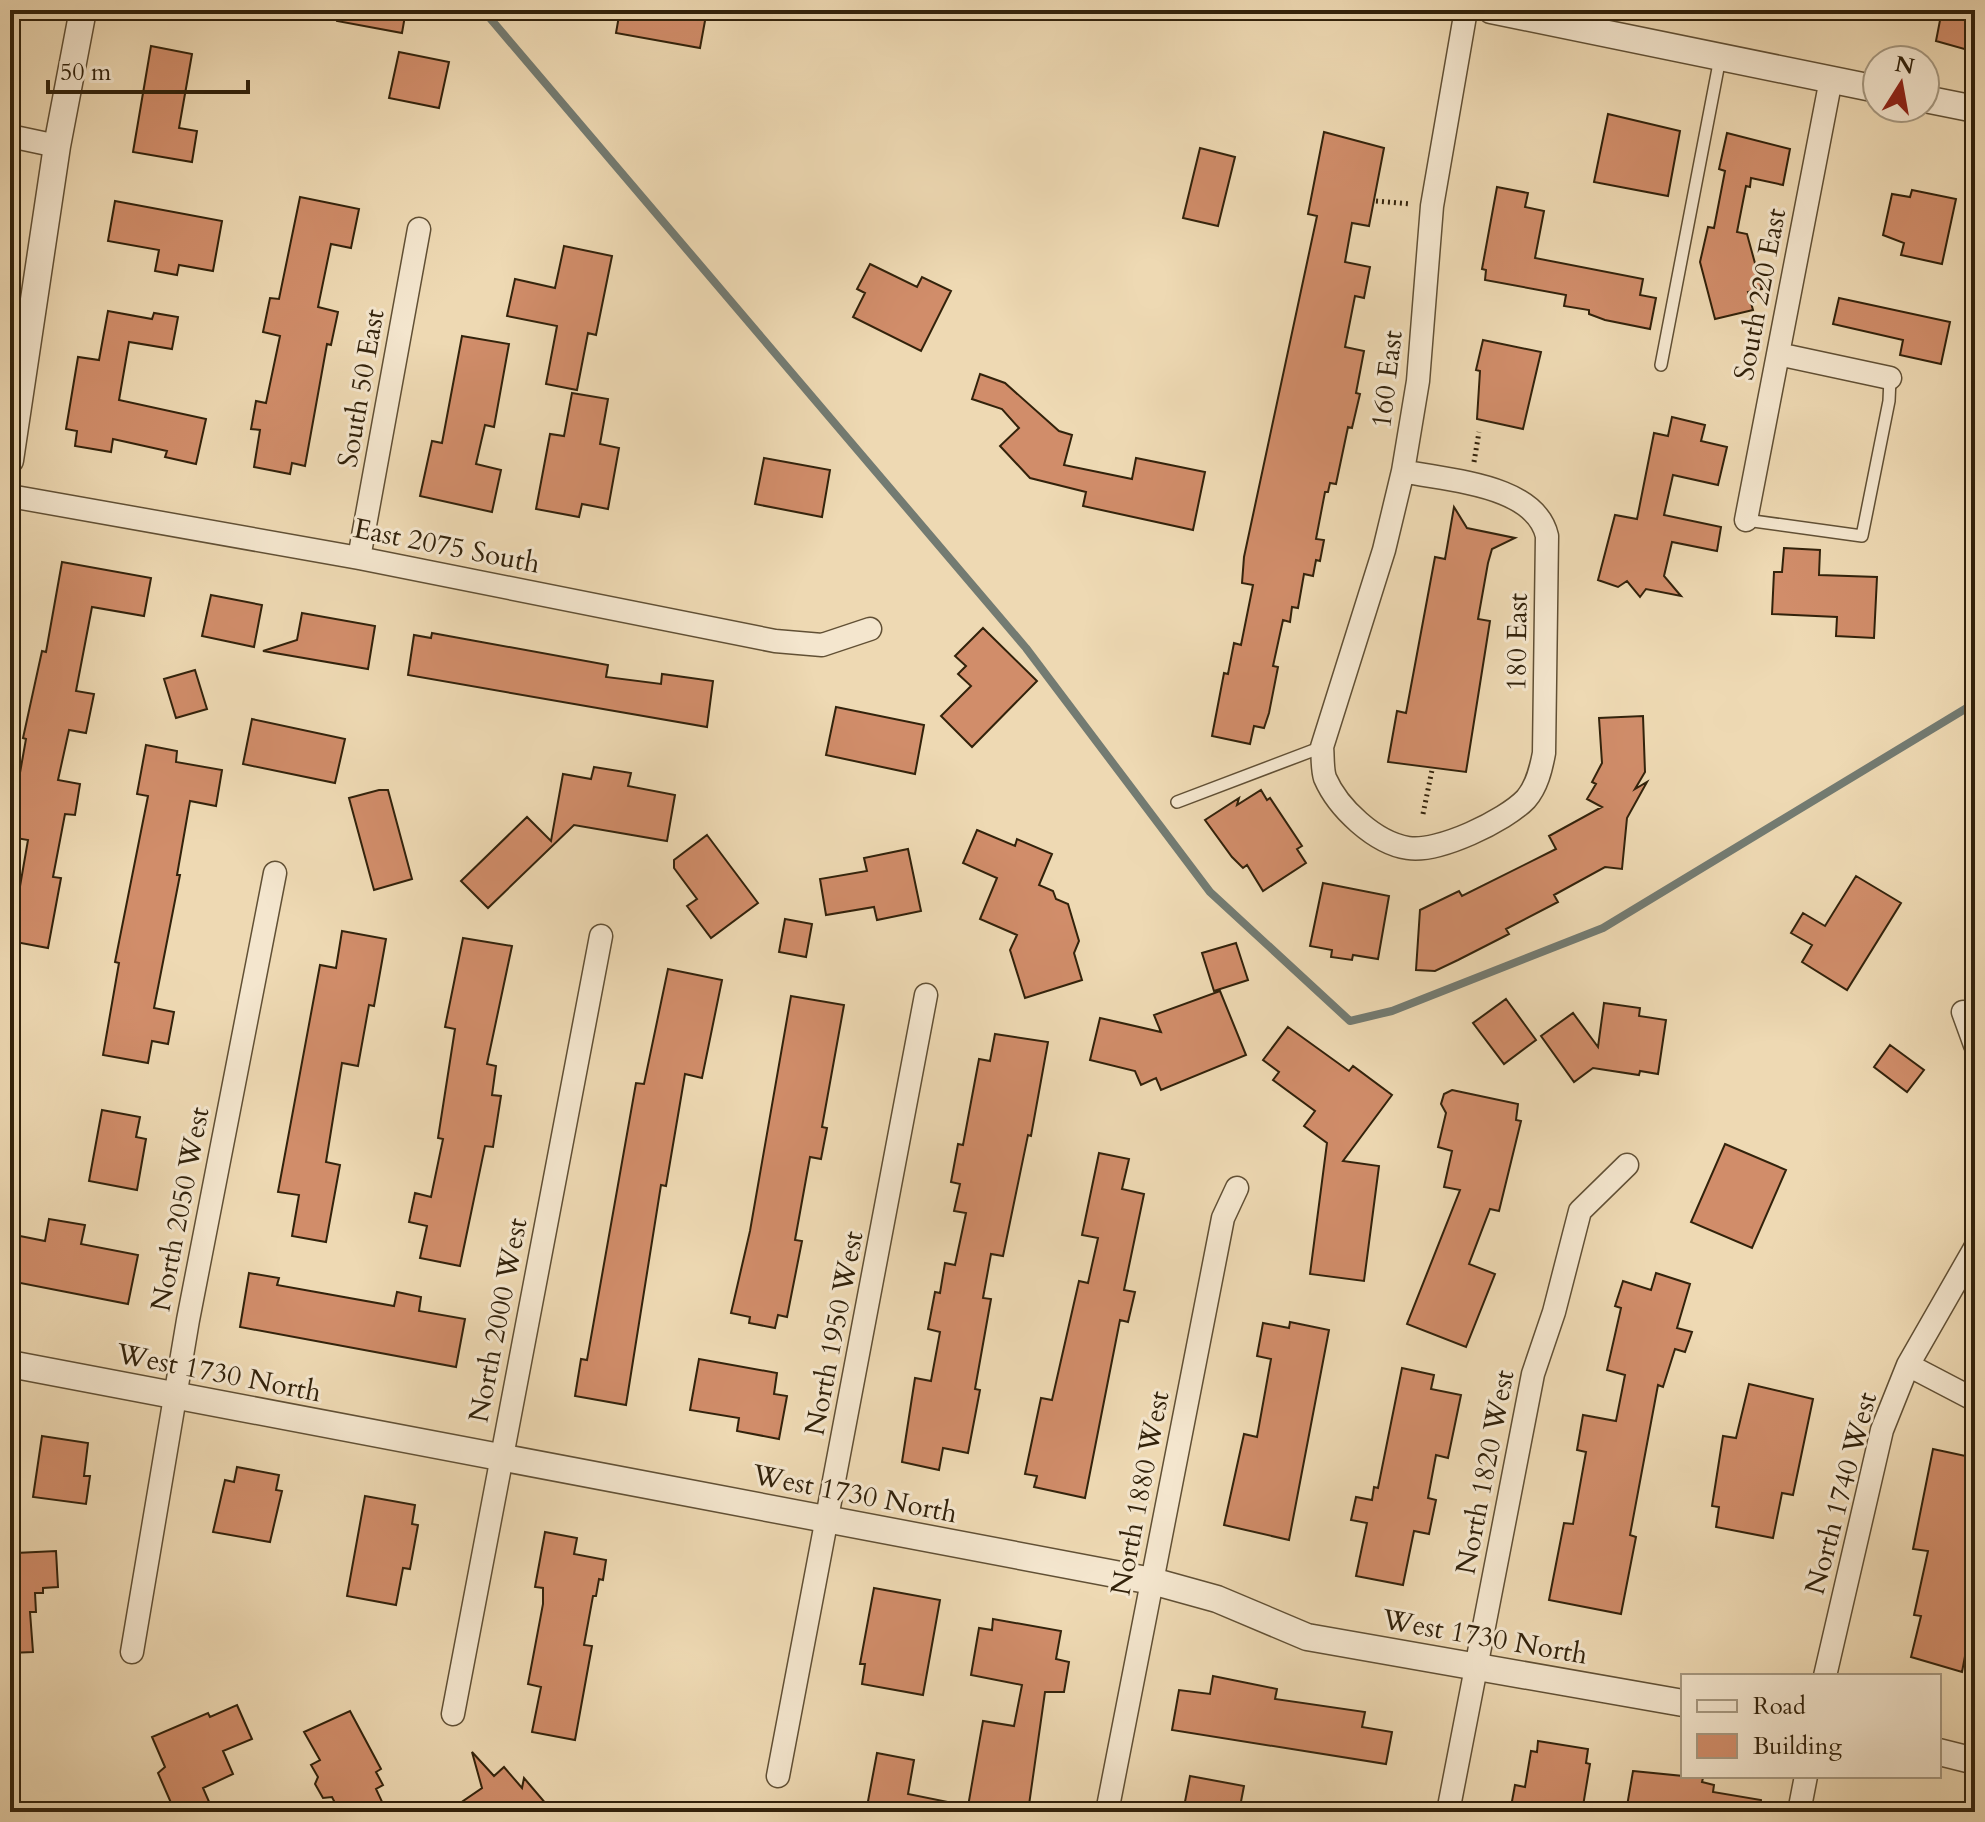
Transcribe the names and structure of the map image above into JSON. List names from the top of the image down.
{
  "streets": {
    "street": [
      "South 220 East",
      "160 East",
      "South 50 East",
      "East 2075 South",
      "180 East",
      "North 2050 West",
      "North 2000 West",
      "North 1950 West",
      "West 1730 North",
      "North 1820 West",
      "North 1880 West",
      "North 1740 West"
    ]
  },
  "crossings": [
    ["160 East", "180 East"],
    ["South 50 East", "East 2075 South"],
    ["North 2050 West", "West 1730 North"],
    ["North 2000 West", "West 1730 North"],
    ["North 1950 West", "West 1730 North"],
    ["West 1730 North", "North 1820 West"],
    ["West 1730 North", "North 1880 West"]
  ],
  "legend": ["Road", "Building"],
  "scale_bar": "50 m",
  "north": "top"
}
